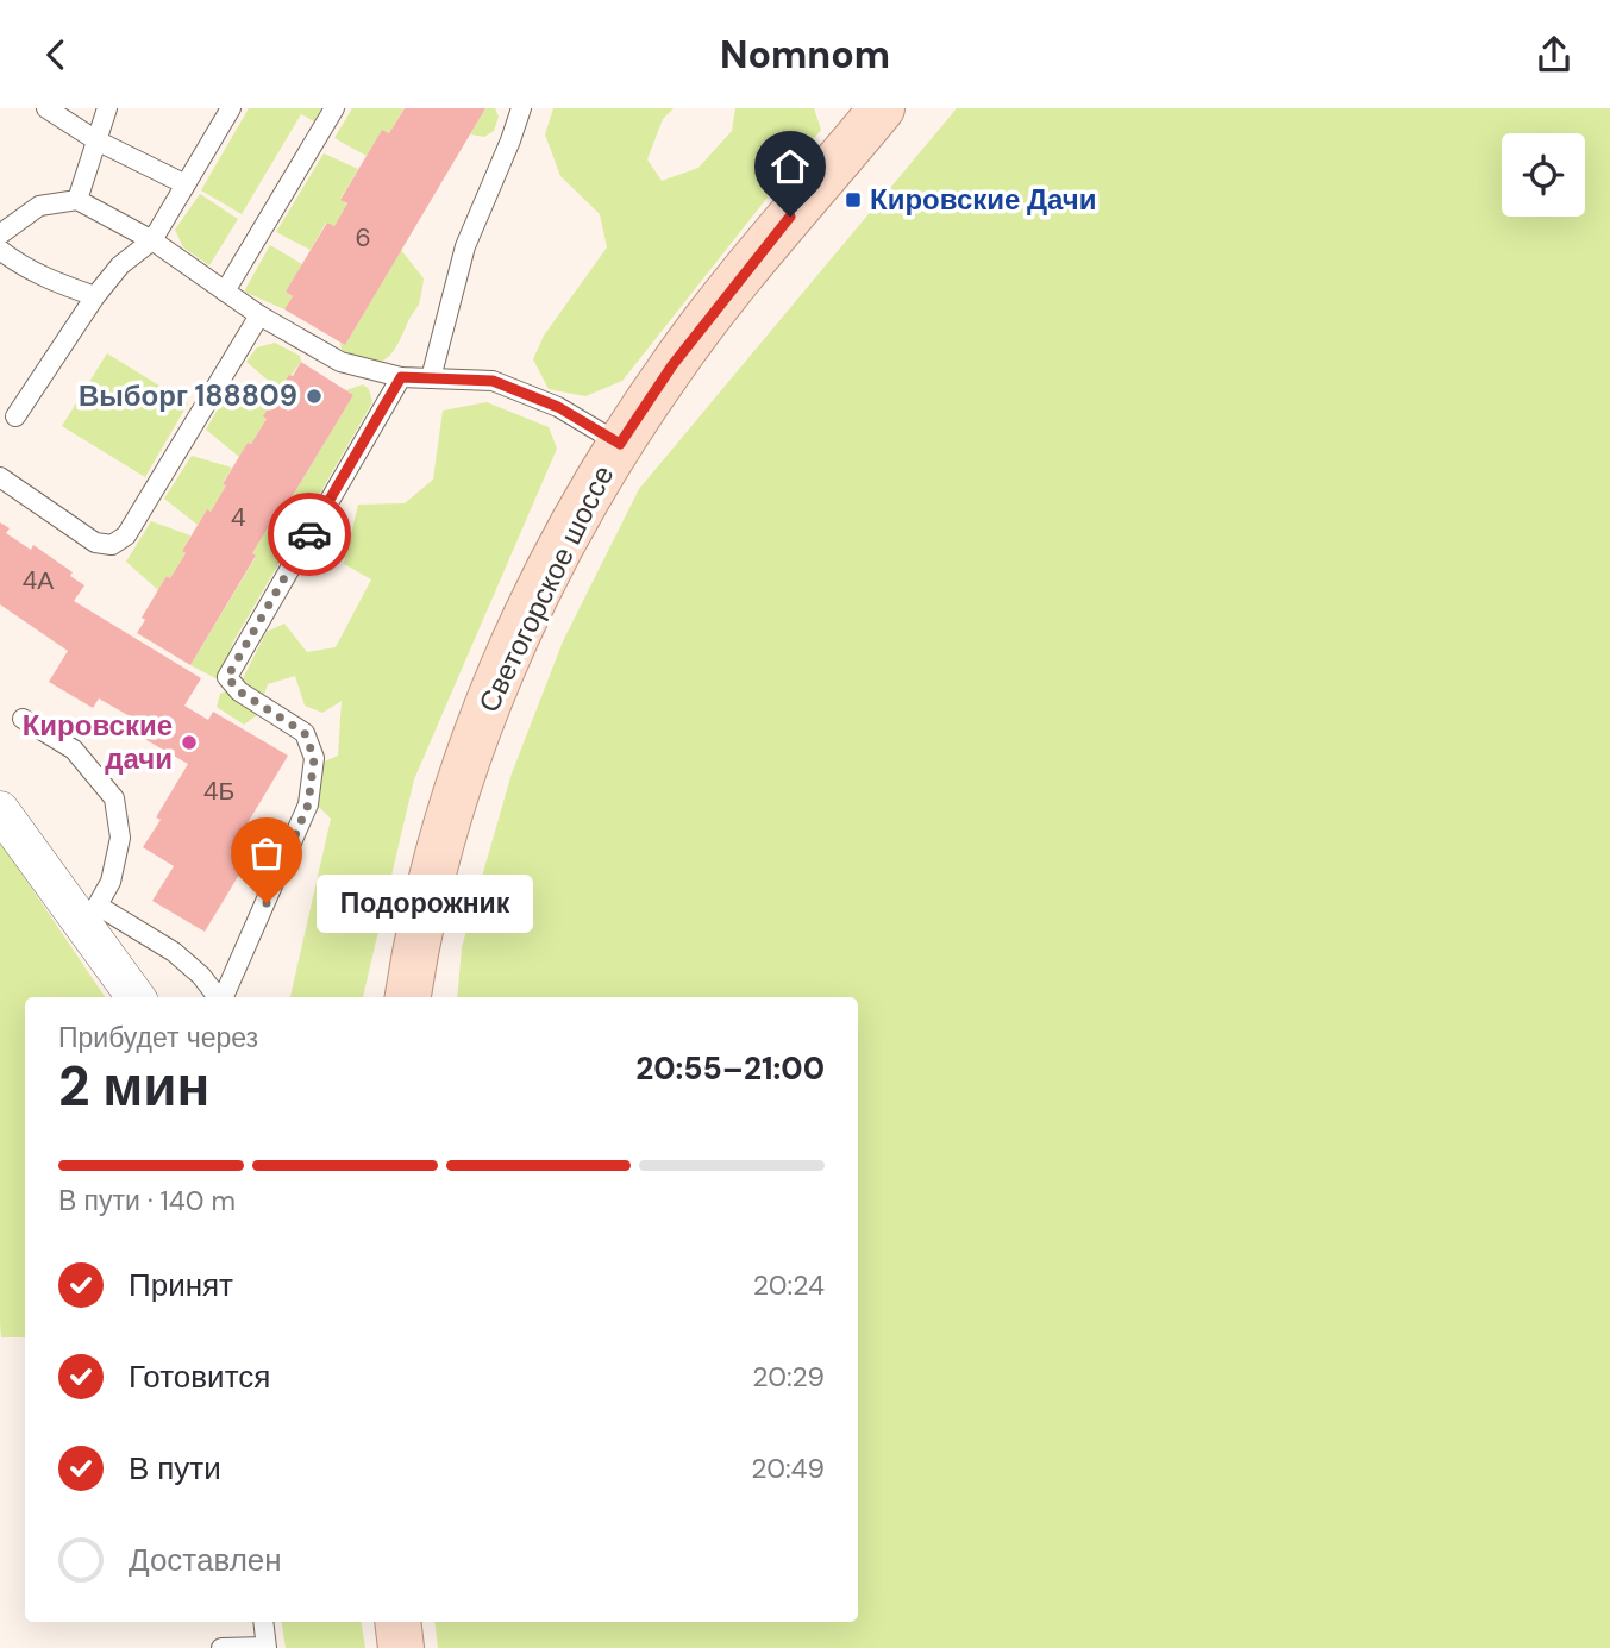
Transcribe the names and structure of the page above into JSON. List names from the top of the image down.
{
  "streets": {
    "main road": ["Светогорское шоссе"]
  },
  "places": {
    "transit": ["Кировские Дачи"],
    "other": ["Выборг 188809", "Кировские дачи", "Подорожник"]
  },
  "house_numbers": [
    "6",
    "4",
    "4А",
    "4Б"
  ],
  "page": {
    "header": "Nomnom",
    "bubble": "Подорожник",
    "heading": ["2 мин", "Прибудет через", "20:55–21:00"],
    "bar": "В пути · 140 m",
    "list": [
      ["Принят", "20:24"],
      ["Готовится", "20:29"],
      ["В пути", "20:49"],
      "Доставлен"
    ]
  }
}
